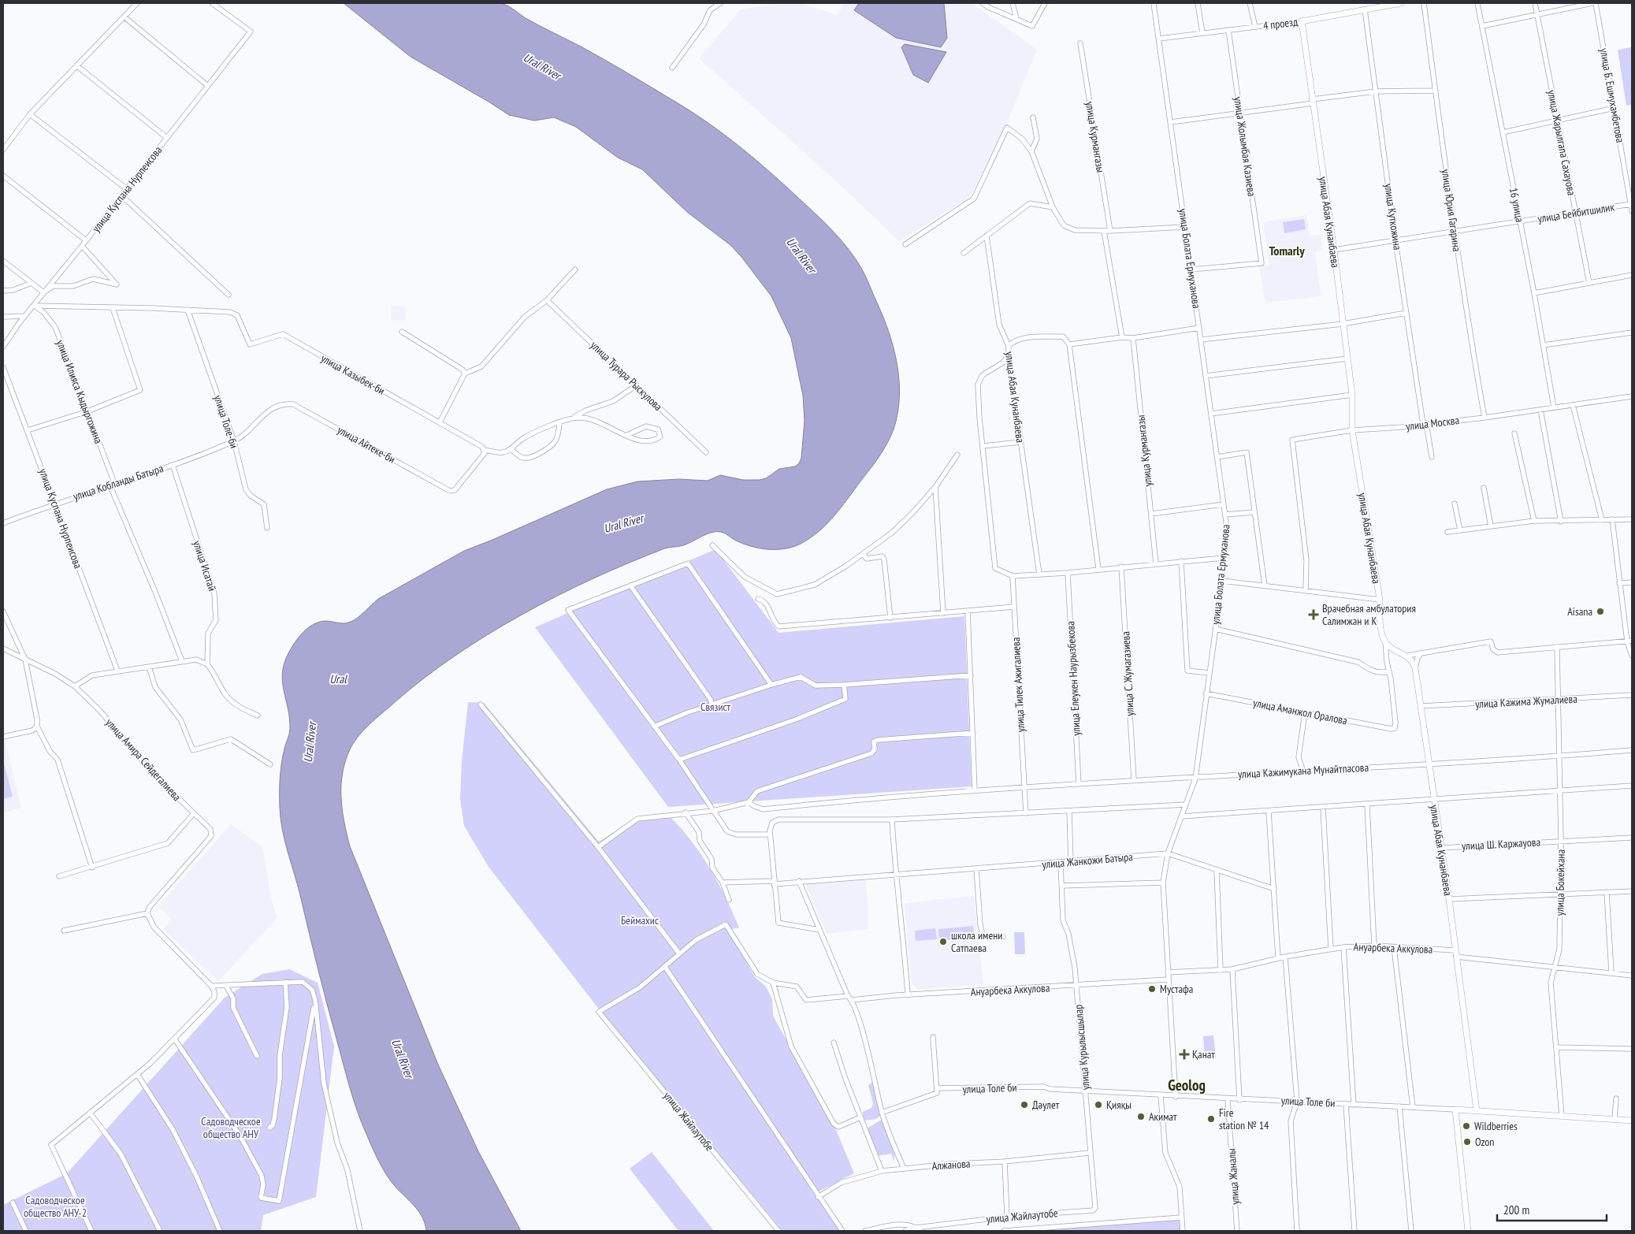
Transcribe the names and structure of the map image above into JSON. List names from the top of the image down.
{
  "streets": {
    "street": [
      "4 проезд",
      "улица Б. Ешмухамбетова",
      "улица Курмангазы",
      "улица Жарылгапа Сахауова",
      "улица Жолымбая Казиева",
      "улица Куспана Нурпеисова",
      "16 улица",
      "улица Юрия Гагарина",
      "улица Бейбитшилик",
      "улица Куткожина",
      "улица Абая Кунанбаева",
      "улица Болата Ермуханова",
      "улица Казыбек-би",
      "улица Турара Рыскулова",
      "улица Илияса Кыдыргожина",
      "улица Толе-би",
      "улица Москва",
      "улица Айтеке-би",
      "улица Кобланды Батыра",
      "улица Исатай",
      "улица С. Жумагазиева",
      "улица Елеукен Наурызбекова",
      "улица Тилек Ажигалиева",
      "улица Кажима Жумалиева",
      "улица Аманжол Оралова",
      "улица Амира Сейдегалиева",
      "улица Кажимукана Мунайтпасова",
      "улица Ш. Каржауова",
      "улица Жанкожи Батыра",
      "улица Бокейхана",
      "Ануарбека Аккулова",
      "улица Курылысшылар",
      "улица Толе би",
      "улица Жайлаутобе",
      "Алжанова",
      "улица Жаналы"
    ]
  },
  "crossings": [
    ["4 проезд", "улица Жолымбая Казиева"],
    ["4 проезд", "улица Куткожина"],
    ["4 проезд", "улица Абая Кунанбаева"],
    ["4 проезд", "улица Болата Ермуханова"],
    ["улица Б. Ешмухамбетова", "улица Бейбитшилик"],
    ["улица Жарылгапа Сахауова", "улица Бейбитшилик"],
    ["улица Жолымбая Казиева", "улица Болата Ермуханова"],
    ["улица Куспана Нурпеисова", "улица Илияса Кыдыргожина"],
    ["улица Куспана Нурпеисова", "улица Кобланды Батыра"],
    ["16 улица", "улица Бейбитшилик"],
    ["16 улица", "улица Москва"],
    ["улица Юрия Гагарина", "улица Бейбитшилик"],
    ["улица Юрия Гагарина", "улица Москва"],
    ["улица Бейбитшилик", "улица Куткожина"],
    ["улица Бейбитшилик", "улица Абая Кунанбаева"],
    ["улица Куткожина", "улица Москва"],
    ["улица Абая Кунанбаева", "улица Москва"],
    ["улица Абая Кунанбаева", "улица Кажима Жумалиева"],
    ["улица Абая Кунанбаева", "улица Кажимукана Мунайтпасова"],
    ["улица Абая Кунанбаева", "улица Ш. Каржауова"],
    ["улица Абая Кунанбаева", "Ануарбека Аккулова"],
    ["улица Абая Кунанбаева", "улица Толе би"],
    ["улица Болата Ермуханова", "улица Аманжол Оралова"],
    ["улица Болата Ермуханова", "улица Кажимукана Мунайтпасова"],
    ["улица Болата Ермуханова", "улица Жанкожи Батыра"],
    ["улица Болата Ермуханова", "Ануарбека Аккулова"],
    ["улица Болата Ермуханова", "улица Толе би"],
    ["улица Казыбек-би", "улица Толе-би"],
    ["улица Казыбек-би", "улица Айтеке-би"],
    ["улица Илияса Кыдыргожина", "улица Кобланды Батыра"],
    ["улица Толе-би", "улица Айтеке-би"],
    ["улица Толе-би", "улица Кобланды Батыра"],
    ["улица Айтеке-би", "улица Кобланды Батыра"],
    ["улица Кобланды Батыра", "улица Исатай"],
    ["улица С. Жумагазиева", "улица Кажимукана Мунайтпасова"],
    ["улица Елеукен Наурызбекова", "улица Кажимукана Мунайтпасова"],
    ["улица Тилек Ажигалиева", "улица Кажимукана Мунайтпасова"],
    ["улица Кажима Жумалиева", "улица Бокейхана"],
    ["улица Кажимукана Мунайтпасова", "улица Бокейхана"],
    ["улица Ш. Каржауова", "улица Бокейхана"],
    ["улица Жанкожи Батыра", "улица Курылысшылар"],
    ["улица Бокейхана", "Ануарбека Аккулова"],
    ["улица Бокейхана", "улица Толе би"],
    ["Ануарбека Аккулова", "улица Курылысшылар"],
    ["улица Курылысшылар", "улица Толе би"],
    ["улица Курылысшылар", "улица Жайлаутобе"],
    ["улица Курылысшылар", "Алжанова"],
    ["улица Толе би", "улица Жаналы"]
  ],
  "districts": ["Tomarly", "Geolog"],
  "water": ["Ural River", "Ural"],
  "parks": [
    "Связист",
    "Беймахис",
    "Садоводческое общество АНУ",
    "Садоводческое общество АНУ-2"
  ],
  "places": {
    "other": [
      "Aisana",
      "школа имени Сатпаева",
      "Мустафа",
      "Дәулет",
      "Қияқы",
      "Акимат",
      "Fire station № 14",
      "Wildberries",
      "Ozon"
    ],
    "health": ["Врачебная амбулатория Салимжан и К", "Қанат"]
  },
  "scale_bar": "200 m"
}
